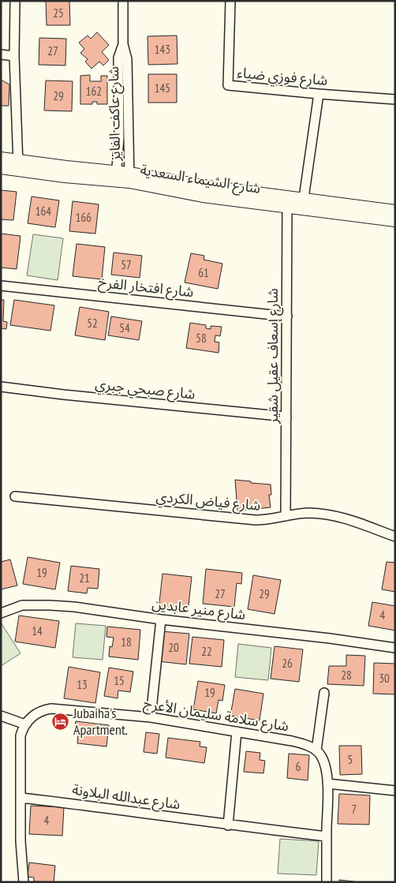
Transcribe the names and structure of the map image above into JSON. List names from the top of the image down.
{
  "streets": {
    "street": [
      "شارع فوزي ضياء",
      "شارع عاكف الفايز",
      "شارع الشيماء السعدية",
      "شارع افتخار الفرخ",
      "شارع إسعاف عقيل شقير",
      "شارع صبحي جبري",
      "شارع فياض الكردي",
      "شارع منير عابدين",
      "شارع سلامة سليمان الأعرج",
      "شارع عبدالله البلاونة"
    ]
  },
  "crossings": [
    ["شارع عاكف الفايز", "شارع الشيماء السعدية"],
    ["شارع الشيماء السعدية", "شارع إسعاف عقيل شقير"],
    ["شارع افتخار الفرخ", "شارع إسعاف عقيل شقير"],
    ["شارع إسعاف عقيل شقير", "شارع صبحي جبري"],
    ["شارع إسعاف عقيل شقير", "شارع فياض الكردي"]
  ],
  "places": {
    "hotel": ["Jubaiha's Apartment."]
  },
  "house_numbers": [
    "25",
    "143",
    "27",
    "145",
    "162",
    "29",
    "164",
    "166",
    "57",
    "61",
    "52",
    "54",
    "58",
    "19",
    "21",
    "27",
    "29",
    "4",
    "14",
    "18",
    "20",
    "22",
    "26",
    "28",
    "30",
    "15",
    "13",
    "19",
    "5",
    "6",
    "7",
    "4"
  ]
}
